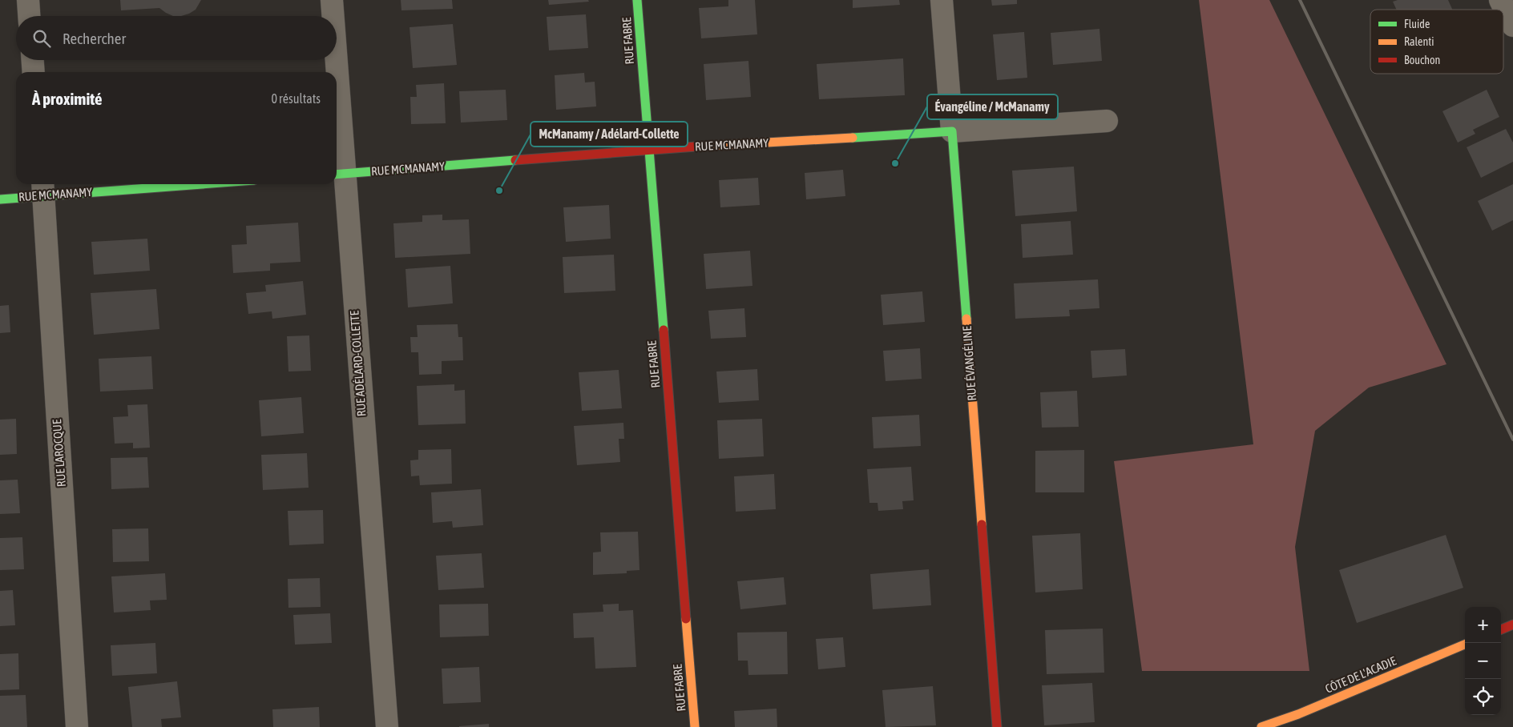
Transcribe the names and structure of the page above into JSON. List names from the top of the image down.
{
  "streets": {
    "street": [
      "RUE FABRE",
      "RUE MCMANAMY",
      "RUE ADÉLARD-COLLETTE",
      "RUE ÉVANGÉLINE",
      "RUE LAROCQUE",
      "CÔTE DE L'ACADIE"
    ]
  },
  "crossings": [
    ["RUE FABRE", "RUE MCMANAMY"],
    ["RUE MCMANAMY", "RUE ADÉLARD-COLLETTE"],
    ["RUE MCMANAMY", "RUE ÉVANGÉLINE"],
    ["RUE MCMANAMY", "RUE LAROCQUE"]
  ],
  "places": ["Évangéline / McManamy", "McManamy / Adélard-Collette"],
  "legend": ["Fluide", "Ralenti", "Bouchon"],
  "page": {
    "search": "Rechercher",
    "heading": ["À proximité", "0 résultats"],
    "map_buttons": ["+", "−"]
  }
}
